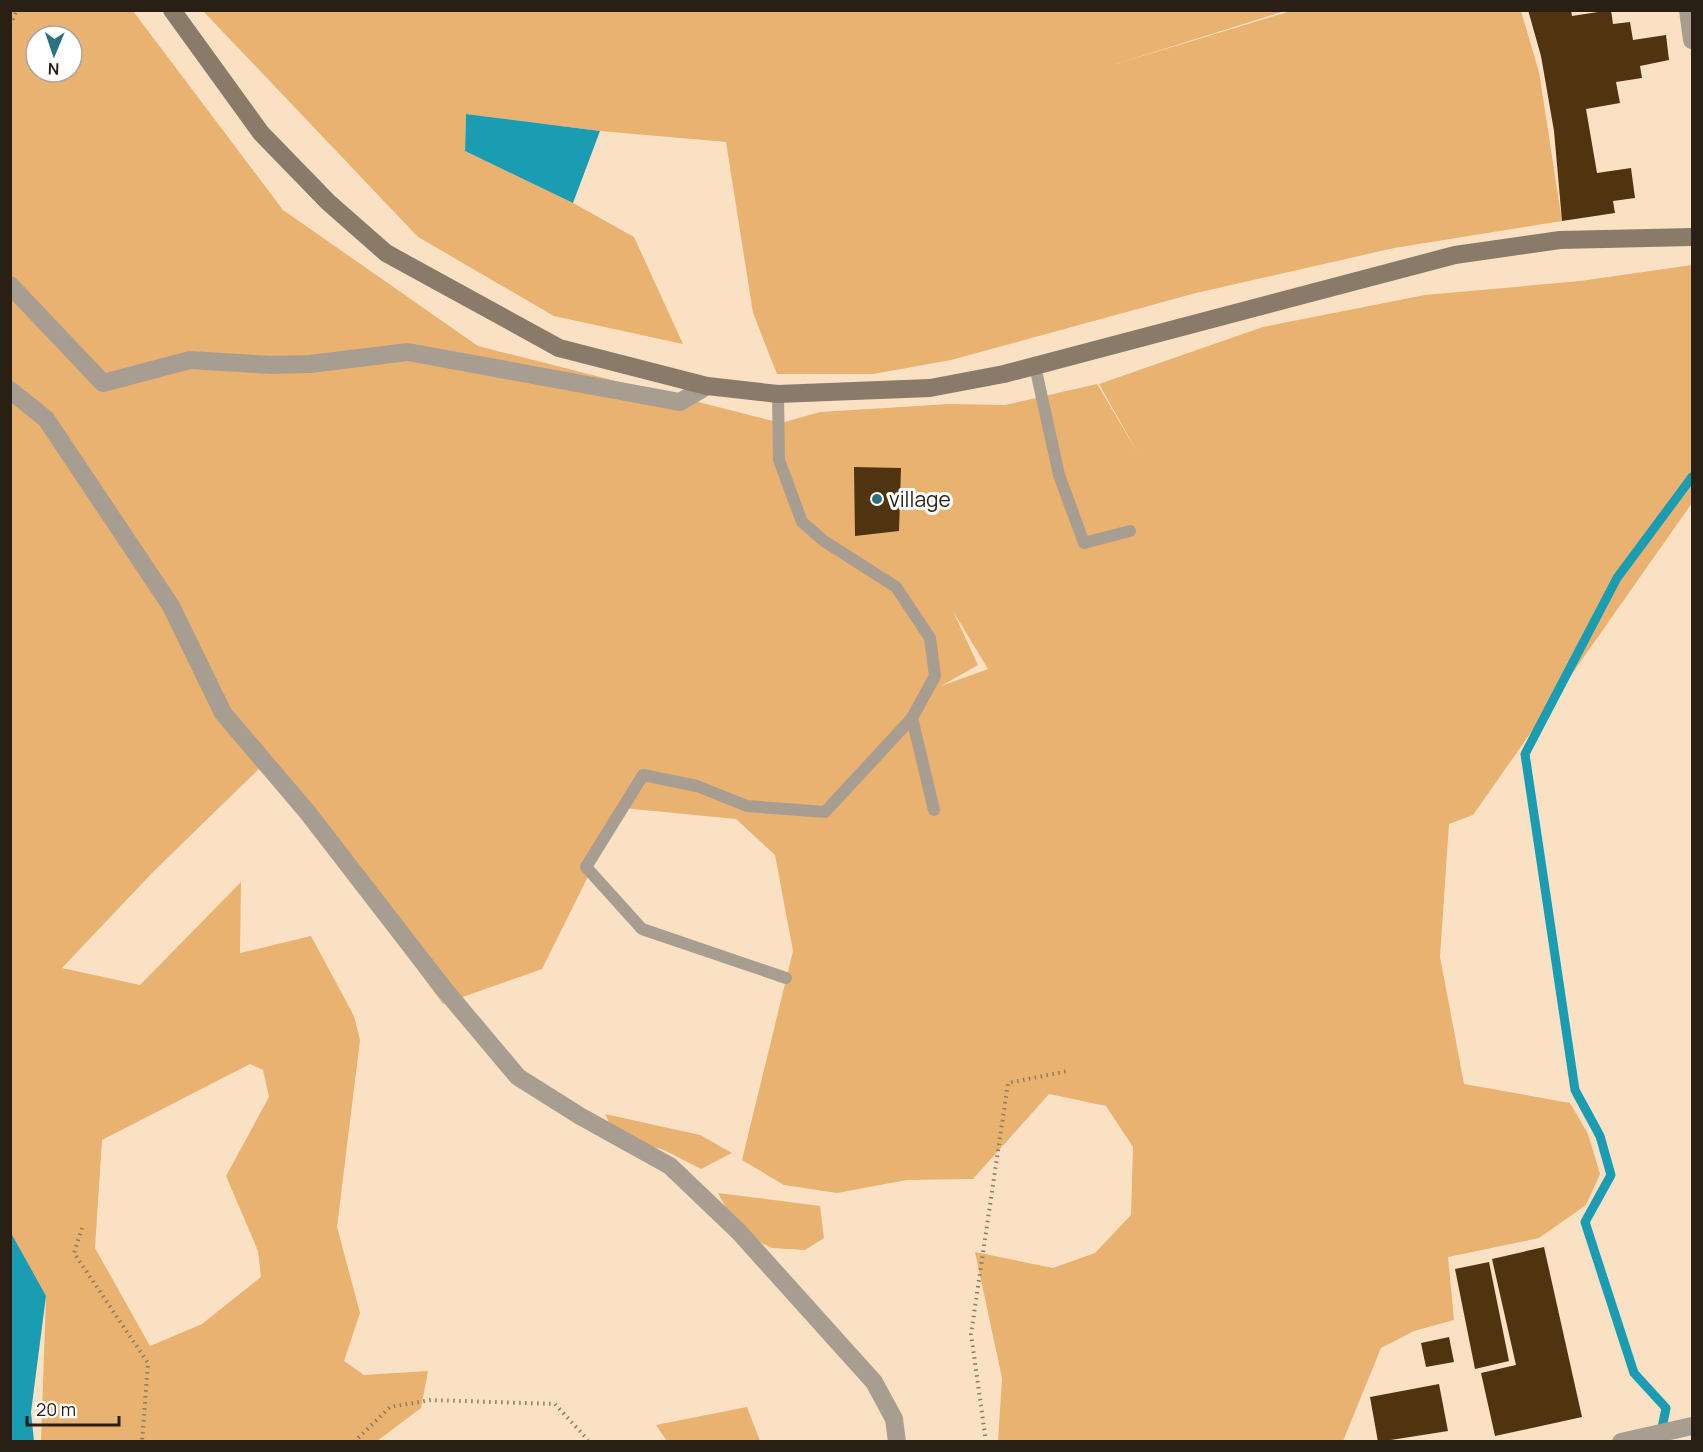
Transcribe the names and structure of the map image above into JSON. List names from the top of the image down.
{
  "places": ["village"],
  "scale_bar": "20 m",
  "north": "bottom"
}
